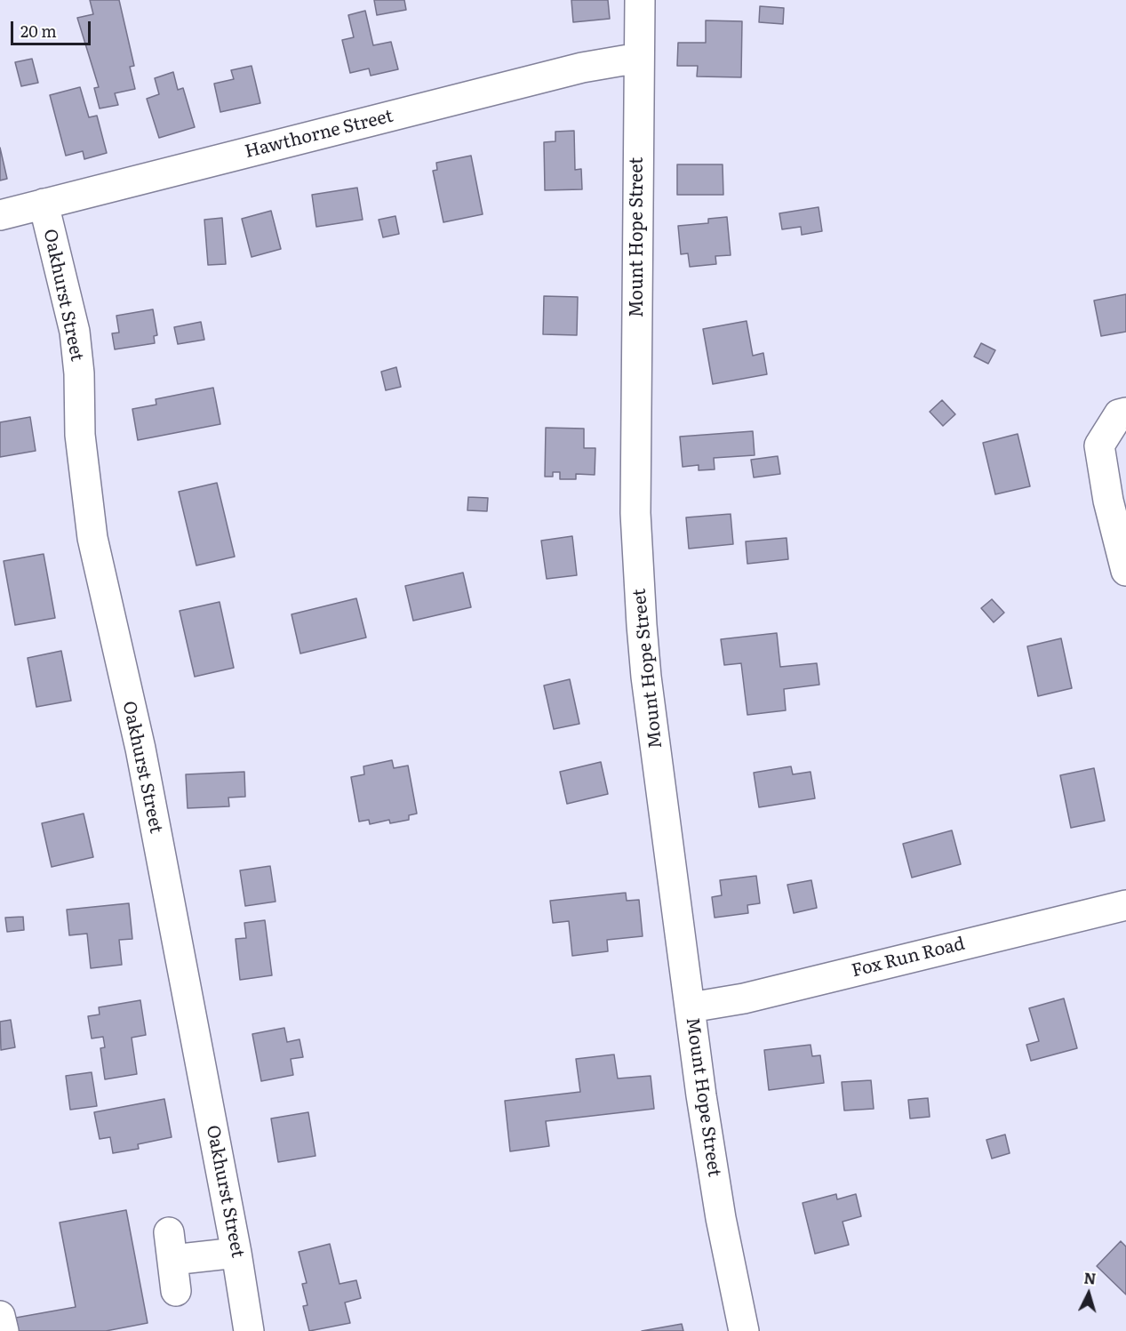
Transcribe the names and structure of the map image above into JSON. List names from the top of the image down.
{
  "streets": {
    "street": [
      "Hawthorne Street",
      "Mount Hope Street",
      "Oakhurst Street",
      "Fox Run Road"
    ]
  },
  "crossings": [
    ["Hawthorne Street", "Mount Hope Street"],
    ["Hawthorne Street", "Oakhurst Street"],
    ["Mount Hope Street", "Fox Run Road"]
  ],
  "scale_bar": "20 m",
  "north": "top"
}
